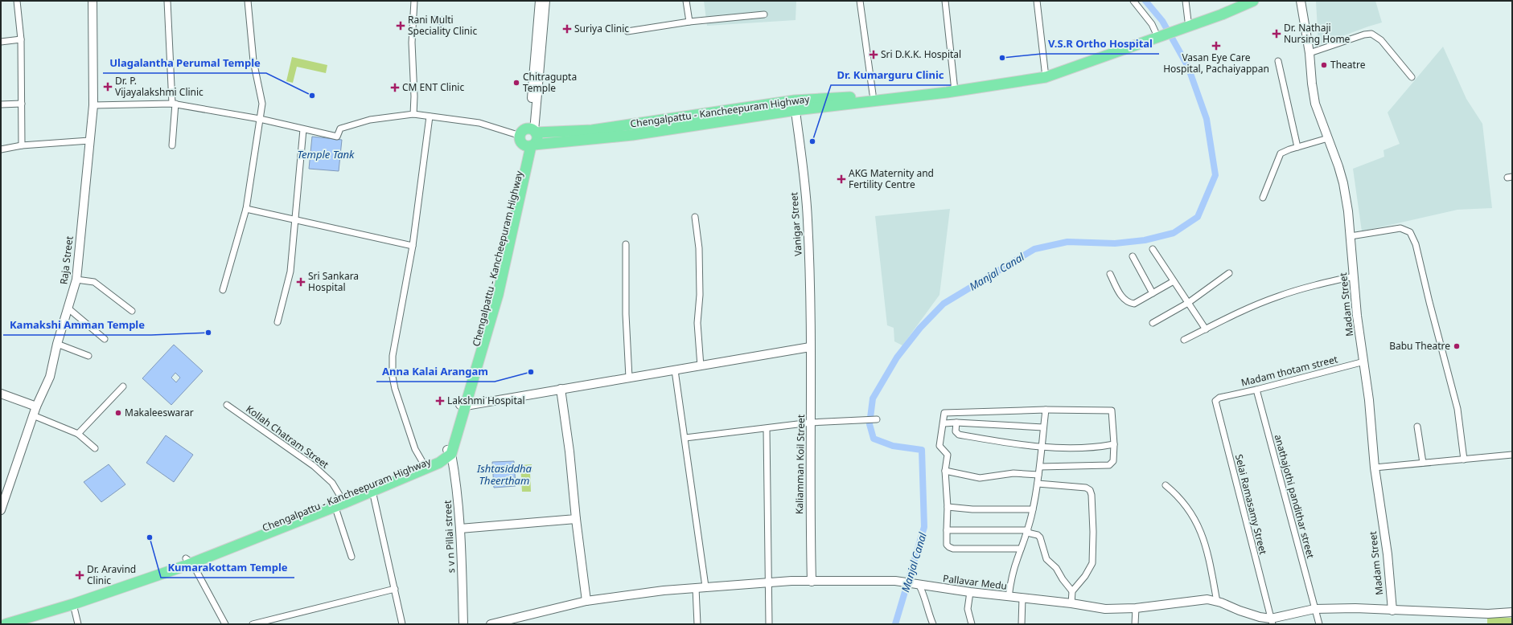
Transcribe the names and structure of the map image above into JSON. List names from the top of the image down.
{
  "streets": {
    "highway": ["Chengalpattu - Kancheepuram Highway"],
    "street": [
      "Vanigar Street",
      "Raja Street",
      "Madam Street",
      "Madam thotam street",
      "Kollah Chatram Street",
      "Kaliamman Koil Street",
      "anathajothi pandithar street",
      "Selai Ramasamy Street",
      "s v n Pillai street",
      "Pallavar Medu"
    ]
  },
  "crossings": [
    ["Chengalpattu - Kancheepuram Highway", "Vanigar Street"],
    ["Chengalpattu - Kancheepuram Highway", "Kollah Chatram Street"],
    ["Chengalpattu - Kancheepuram Highway", "s v n Pillai street"],
    ["Vanigar Street", "Kaliamman Koil Street"],
    ["Madam Street", "Madam thotam street"],
    ["Madam thotam street", "anathajothi pandithar street"],
    ["Madam thotam street", "Selai Ramasamy Street"],
    ["Kaliamman Koil Street", "Pallavar Medu"],
    ["Selai Ramasamy Street", "Pallavar Medu"]
  ],
  "water": ["Temple Tank", "Manjal Canal", "Ishtasiddha Theertham"],
  "places": {
    "health": [
      "Rani Multi Speciality Clinic",
      "Suriya Clinic",
      "Dr. Nathaji Nursing Home",
      "Vasan Eye Care Hospital, Pachaiyappan",
      "Sri D.K.K. Hospital",
      "Dr. P. Vijayalakshmi Clinic",
      "CM ENT Clinic",
      "AKG Maternity and Fertility Centre",
      "Sri Sankara Hospital",
      "Lakshmi Hospital",
      "Dr. Aravind Clinic"
    ],
    "other": [
      "V.S.R Ortho Hospital",
      "Theatre",
      "Chitragupta Temple",
      "Ulagalantha Perumal Temple",
      "Dr. Kumarguru Clinic",
      "Kamakshi Amman Temple",
      "Babu Theatre",
      "Anna Kalai Arangam",
      "Makaleeswarar",
      "Kumarakottam Temple"
    ]
  }
}
